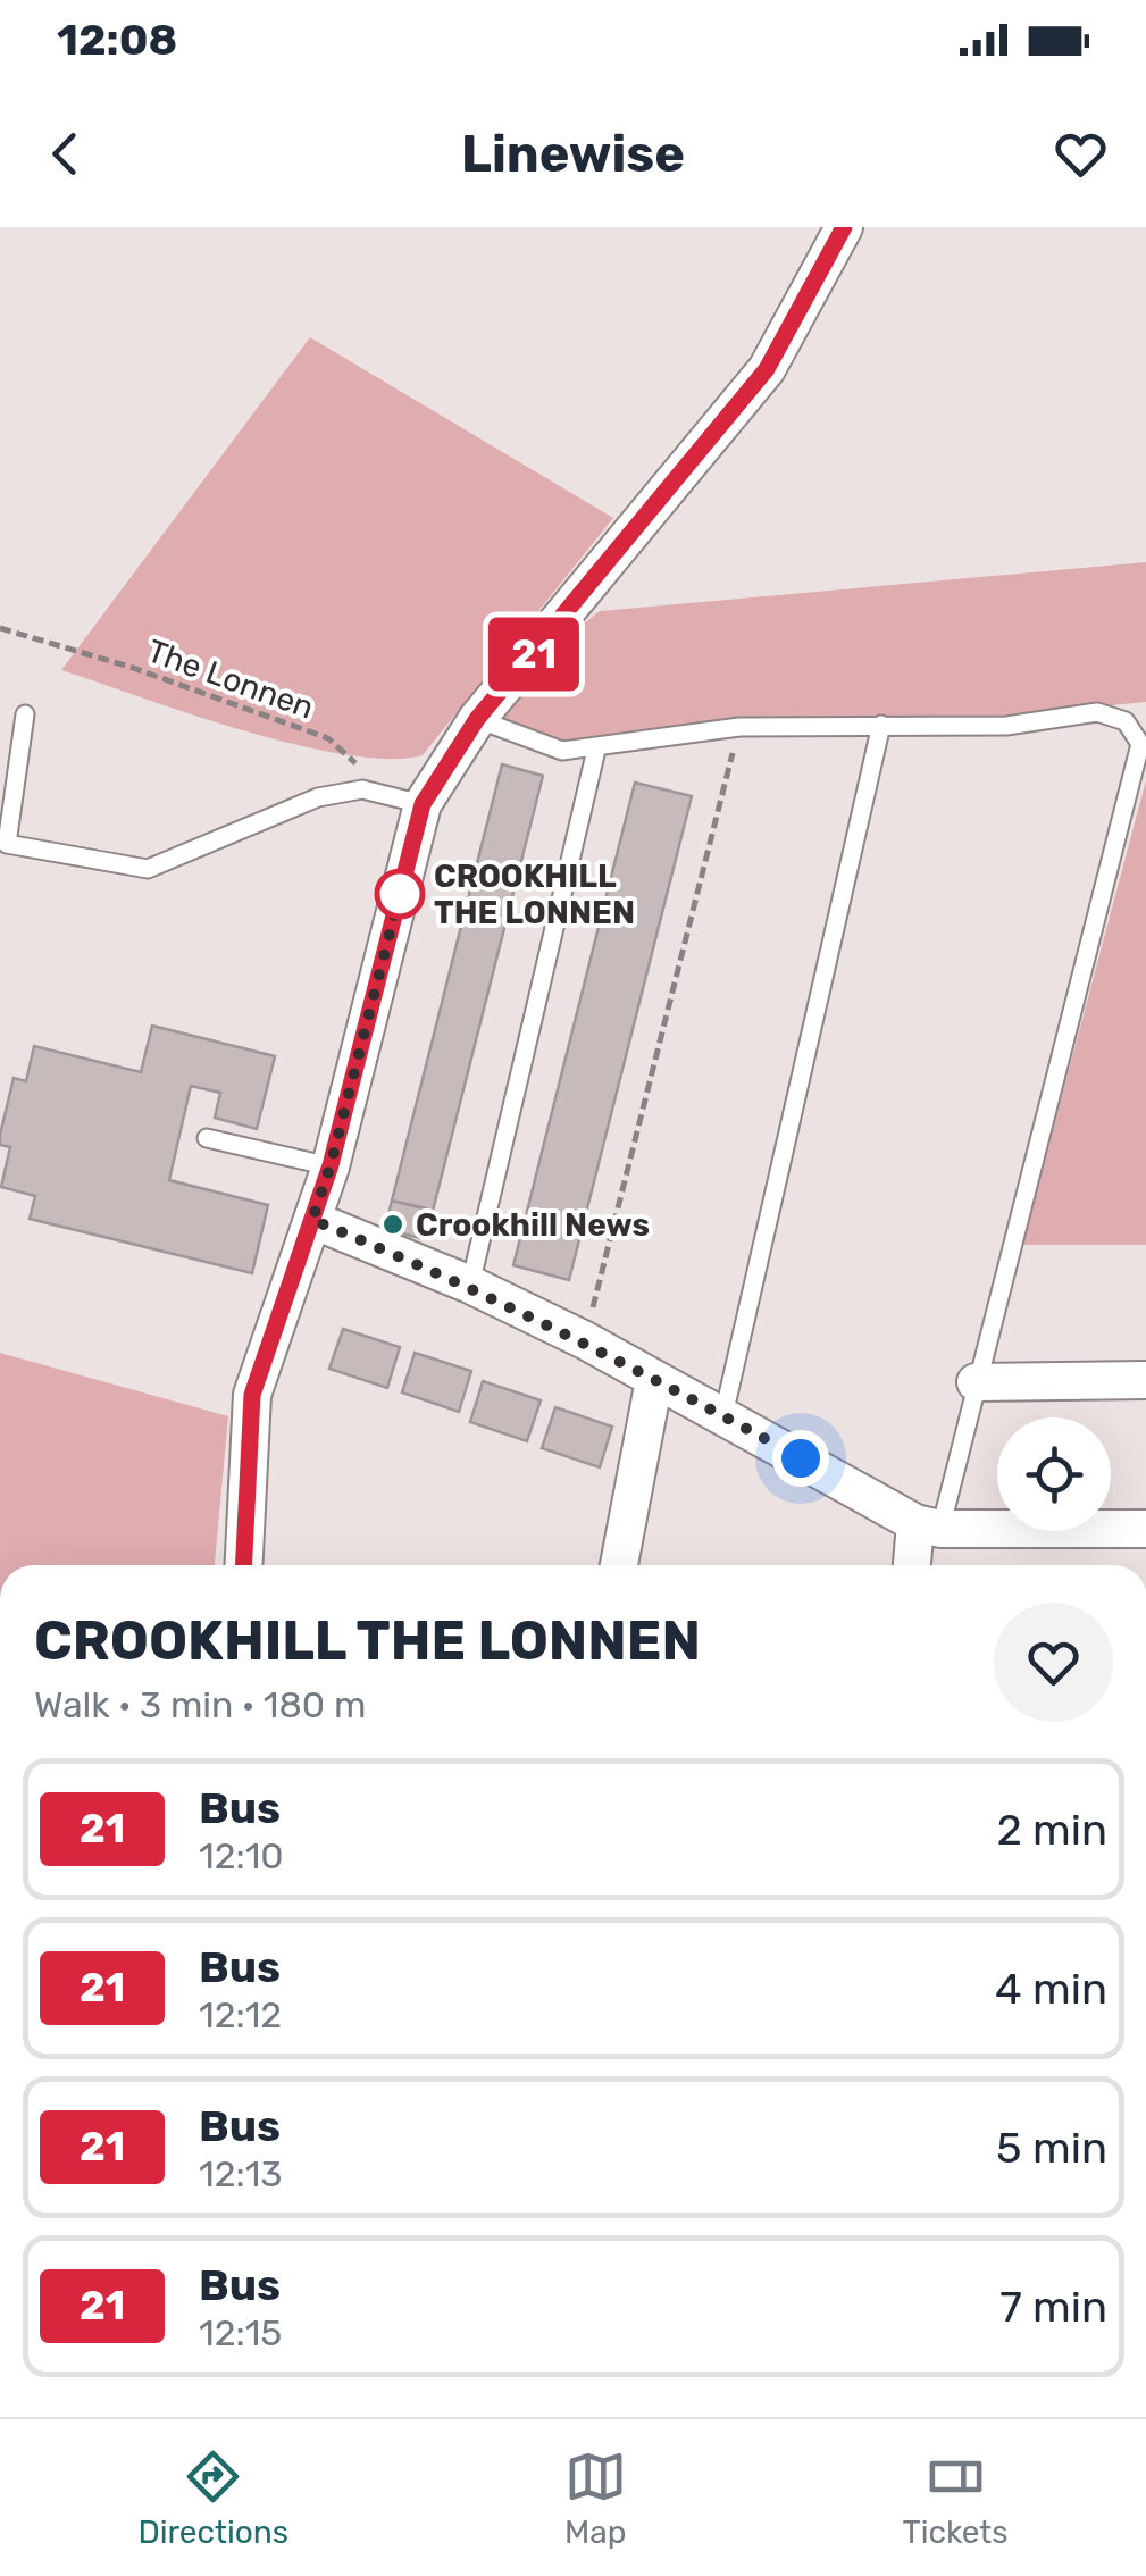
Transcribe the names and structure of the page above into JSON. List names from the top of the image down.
{
  "streets": {
    "path": ["The Lonnen"]
  },
  "places": ["CROOKHILL THE LONNEN", "Crookhill News"],
  "lines": ["bus line 21"],
  "page": {
    "status": "12:08",
    "header": "Linewise",
    "on_map": "21",
    "heading": ["CROOKHILL THE LONNEN", "Walk · 3 min · 180 m"],
    "list": [
      {
        "mark": "21",
        "name": "Bus",
        "note": "12:10",
        "value": "2 min"
      },
      {
        "mark": "21",
        "name": "Bus",
        "note": "12:12",
        "value": "4 min"
      },
      {
        "mark": "21",
        "name": "Bus",
        "note": "12:13",
        "value": "5 min"
      },
      {
        "mark": "21",
        "name": "Bus",
        "note": "12:15",
        "value": "7 min"
      }
    ],
    "tabs": ["Directions", "Map", "Tickets"]
  }
}
